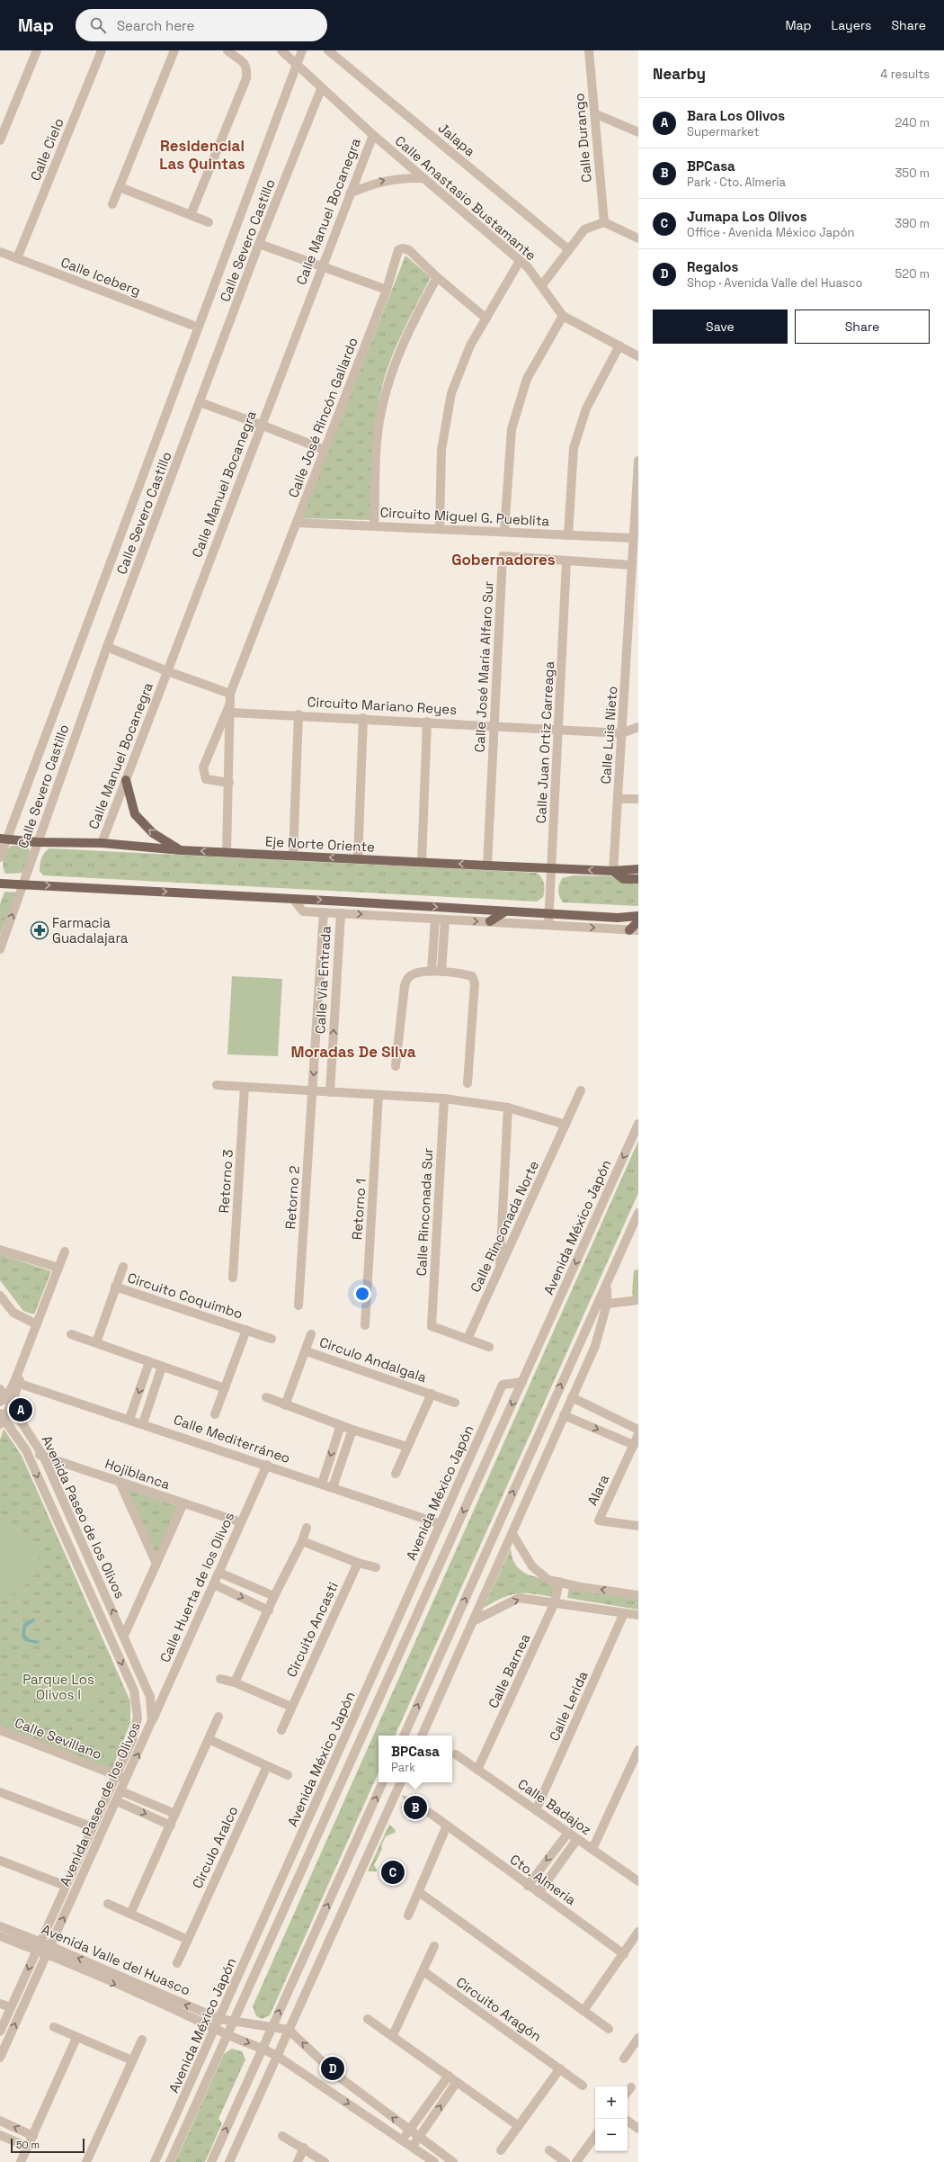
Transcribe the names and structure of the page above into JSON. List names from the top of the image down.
{
  "streets": {
    "main road": ["Eje Norte Oriente"],
    "street": [
      "Calle Durango",
      "Jalapa",
      "Calle Cielo",
      "Calle Anastasio Bustamante",
      "Calle Manuel Bocanegra",
      "Calle Severo Castillo",
      "Calle Iceberg",
      "Calle José Rincón Gallardo",
      "Circuito Miguel G. Pueblita",
      "Calle José María Alfaro Sur",
      "Circuito Mariano Reyes",
      "Calle Luis Nieto",
      "Calle Juan Ortiz Carreaga",
      "Calle Vía Entrada",
      "Retorno 3",
      "Retorno 2",
      "Retorno 1",
      "Calle Rinconada Sur",
      "Calle Rinconada Norte",
      "Avenida México Japón",
      "Circuito Coquimbo",
      "Circulo Andalgala",
      "Calle Mediterráneo",
      "Hojiblanca",
      "Alara",
      "Avenida Paseo de los Olivos",
      "Calle Huerta de los Olivos",
      "Circuito Ancasti",
      "Calle Barnea",
      "Calle Lerida",
      "Calle Sevillano",
      "Calle Badajoz",
      "Circulo Aralco",
      "Cto. Almeria",
      "Avenida Valle del Huasco",
      "Circuito Aragón"
    ]
  },
  "crossings": [
    ["Calle Cielo", "Calle Iceberg"],
    ["Calle Anastasio Bustamante", "Calle Manuel Bocanegra"],
    ["Calle Anastasio Bustamante", "Calle Severo Castillo"],
    ["Calle Manuel Bocanegra", "Eje Norte Oriente"],
    ["Calle Severo Castillo", "Eje Norte Oriente"],
    ["Calle José Rincón Gallardo", "Circuito Miguel G. Pueblita"],
    ["Calle José Rincón Gallardo", "Circuito Mariano Reyes"],
    ["Calle José Rincón Gallardo", "Eje Norte Oriente"],
    ["Circuito Miguel G. Pueblita", "Calle Luis Nieto"],
    ["Calle José María Alfaro Sur", "Circuito Mariano Reyes"],
    ["Calle José María Alfaro Sur", "Calle Luis Nieto"],
    ["Calle José María Alfaro Sur", "Calle Juan Ortiz Carreaga"],
    ["Calle José María Alfaro Sur", "Eje Norte Oriente"],
    ["Circuito Mariano Reyes", "Calle Luis Nieto"],
    ["Circuito Mariano Reyes", "Calle Juan Ortiz Carreaga"],
    ["Calle Luis Nieto", "Eje Norte Oriente"],
    ["Calle Juan Ortiz Carreaga", "Eje Norte Oriente"],
    ["Calle Vía Entrada", "Retorno 2"],
    ["Calle Rinconada Sur", "Calle Rinconada Norte"],
    ["Avenida México Japón", "Calle Mediterráneo"],
    ["Avenida México Japón", "Avenida Valle del Huasco"],
    ["Calle Mediterráneo", "Calle Huerta de los Olivos"],
    ["Hojiblanca", "Avenida Paseo de los Olivos"],
    ["Hojiblanca", "Calle Huerta de los Olivos"],
    ["Avenida Paseo de los Olivos", "Calle Huerta de los Olivos"],
    ["Avenida Paseo de los Olivos", "Calle Sevillano"],
    ["Avenida Paseo de los Olivos", "Avenida Valle del Huasco"],
    ["Calle Barnea", "Calle Badajoz"],
    ["Calle Lerida", "Calle Badajoz"]
  ],
  "districts": ["Residencial Las Quintas", "Gobernadores", "Moradas De Silva"],
  "parks": ["Parque Los Olivos I"],
  "places": {
    "pharmacy": ["Farmacia Guadalajara"]
  },
  "scale_bar": "50 m",
  "page": {
    "header": "Map",
    "search": "Search here",
    "nav": ["Map", "Layers", "Share"],
    "heading": ["Nearby", "4 results"],
    "list": [
      {
        "mark": "A",
        "name": "Bara Los Olivos",
        "note": "Supermarket",
        "value": "240 m"
      },
      {
        "mark": "B",
        "name": "BPCasa",
        "note": "Park · Cto. Almeria",
        "value": "350 m"
      },
      {
        "mark": "C",
        "name": "Jumapa Los Olivos",
        "note": "Office · Avenida México Japón",
        "value": "390 m"
      },
      {
        "mark": "D",
        "name": "Regalos",
        "note": "Shop · Avenida Valle del Huasco",
        "value": "520 m"
      }
    ],
    "buttons": ["Save", "Share"],
    "pins": [
      "A",
      "B",
      "C",
      "D"
    ],
    "popup": ["BPCasa", "Park"],
    "map_buttons": ["+", "−"],
    "scale": "50 m"
  }
}
